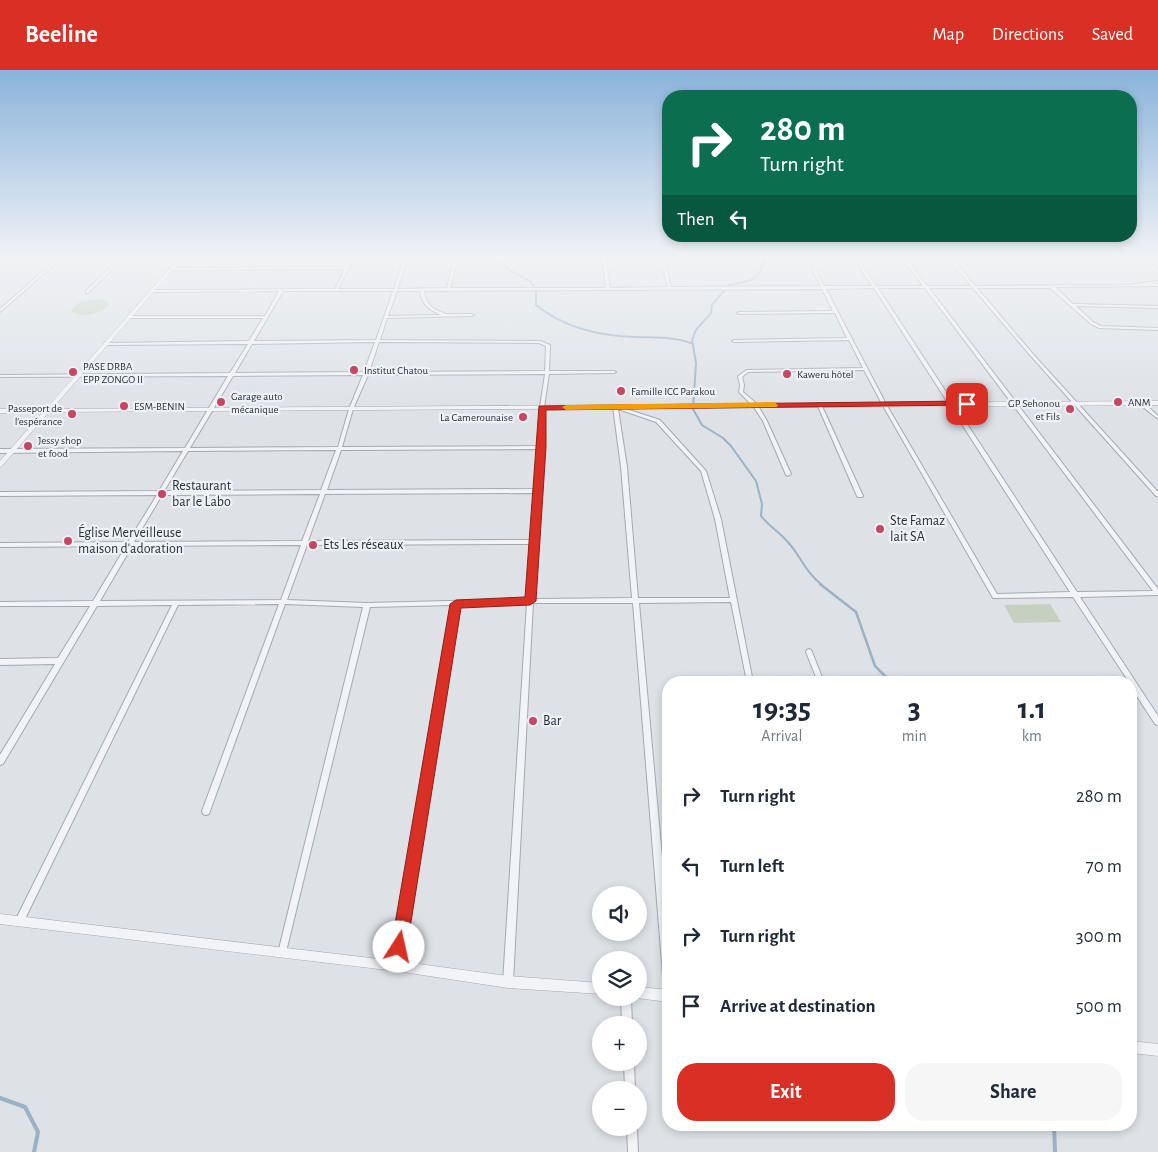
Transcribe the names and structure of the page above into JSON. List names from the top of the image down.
{
  "places": [
    "Institut Chatou",
    "PASE DRBA EPP ZONGO II",
    "Kaweru hôtel",
    "Famille ICC Parakou",
    "Garage auto mécanique",
    "ANM",
    "ESM-BENIN",
    "GP Sehonou et Fils",
    "Passeport de l'espérance",
    "La Camerounaise",
    "Jessy shop et food",
    "Restaurant bar le Labo",
    "Ste Famaz lait SA",
    "Église Merveilleuse maison d'adoration",
    "Ets Les réseaux",
    "Bar"
  ],
  "page": {
    "header": "Beeline",
    "nav": ["Map", "Directions", "Saved"],
    "turn": ["280 m", "Turn right"],
    "then": "Then",
    "eta": [
      "19:35",
      "Arrival",
      "3",
      "min",
      "1.1",
      "km"
    ],
    "list": [
      {
        "name": "Turn right",
        "value": "280 m"
      },
      {
        "name": "Turn left",
        "value": "70 m"
      },
      {
        "name": "Turn right",
        "value": "300 m"
      },
      {
        "name": "Arrive at destination",
        "value": "500 m"
      }
    ],
    "map_buttons": ["+", "−"],
    "buttons": ["Exit", "Share"]
  }
}
